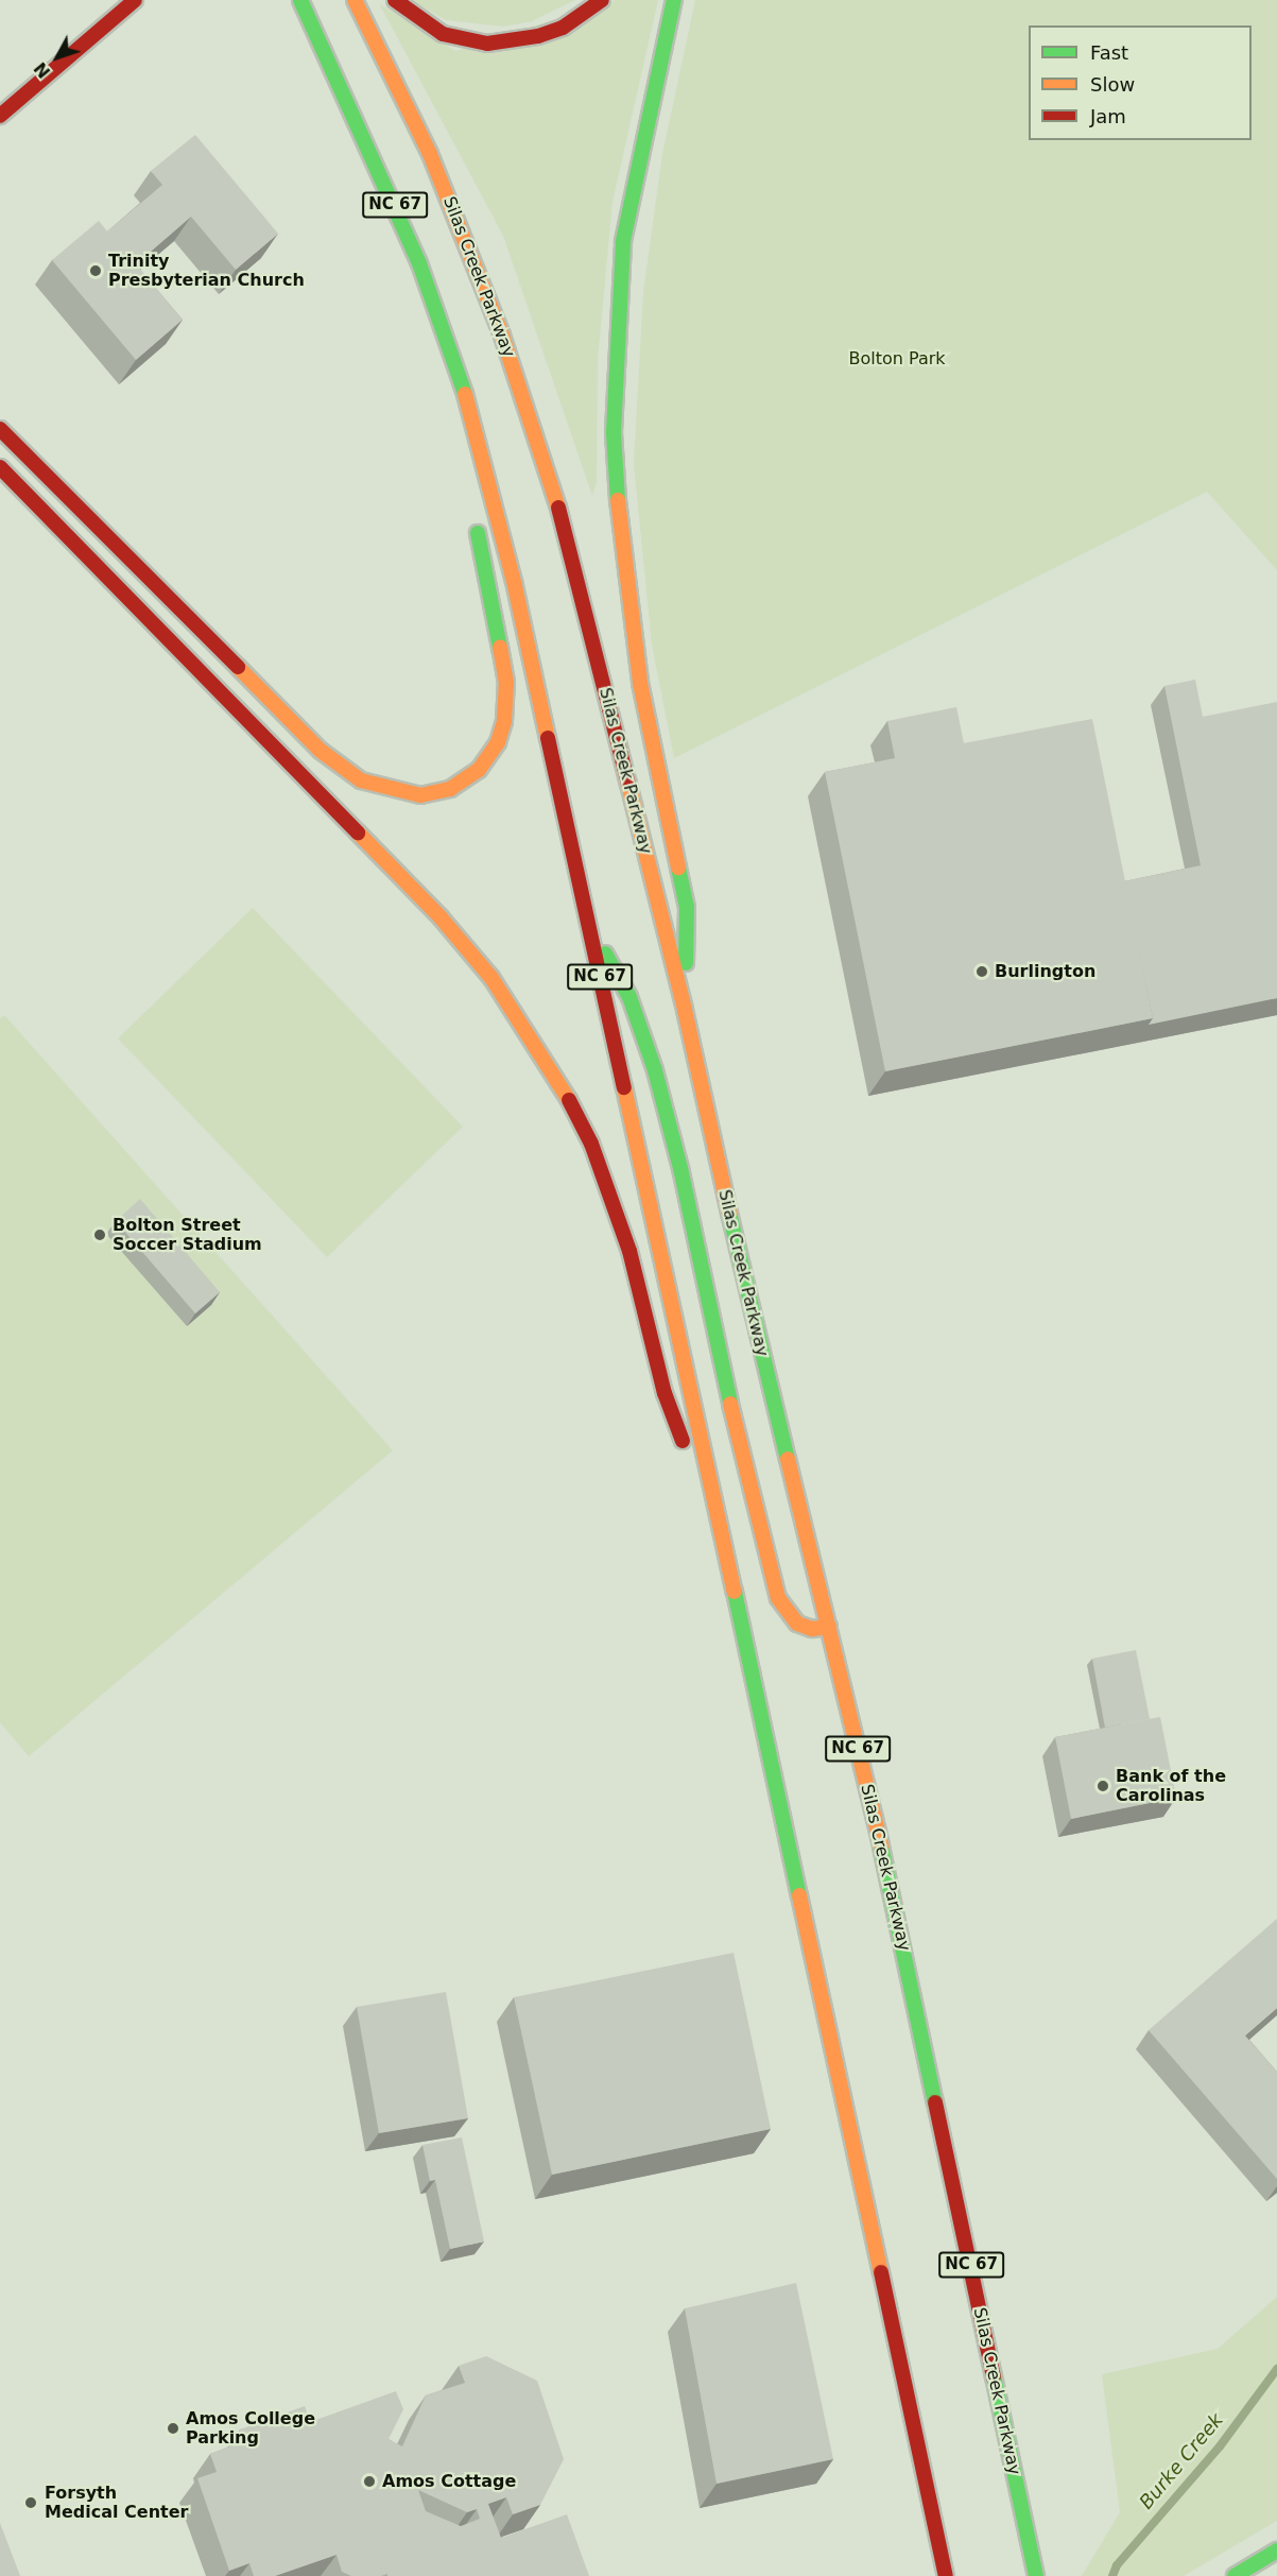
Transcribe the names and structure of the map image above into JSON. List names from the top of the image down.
{
  "streets": {
    "main road": ["NC 67", "Silas Creek Parkway"]
  },
  "water": ["Burke Creek"],
  "parks": ["Bolton Park"],
  "places": [
    "Trinity Presbyterian Church",
    "Burlington",
    "Bolton Street Soccer Stadium",
    "Bank of the Carolinas",
    "Amos College Parking",
    "Amos Cottage",
    "Forsyth Medical Center"
  ],
  "legend": ["Fast", "Slow", "Jam"],
  "north": "bottom left"
}
